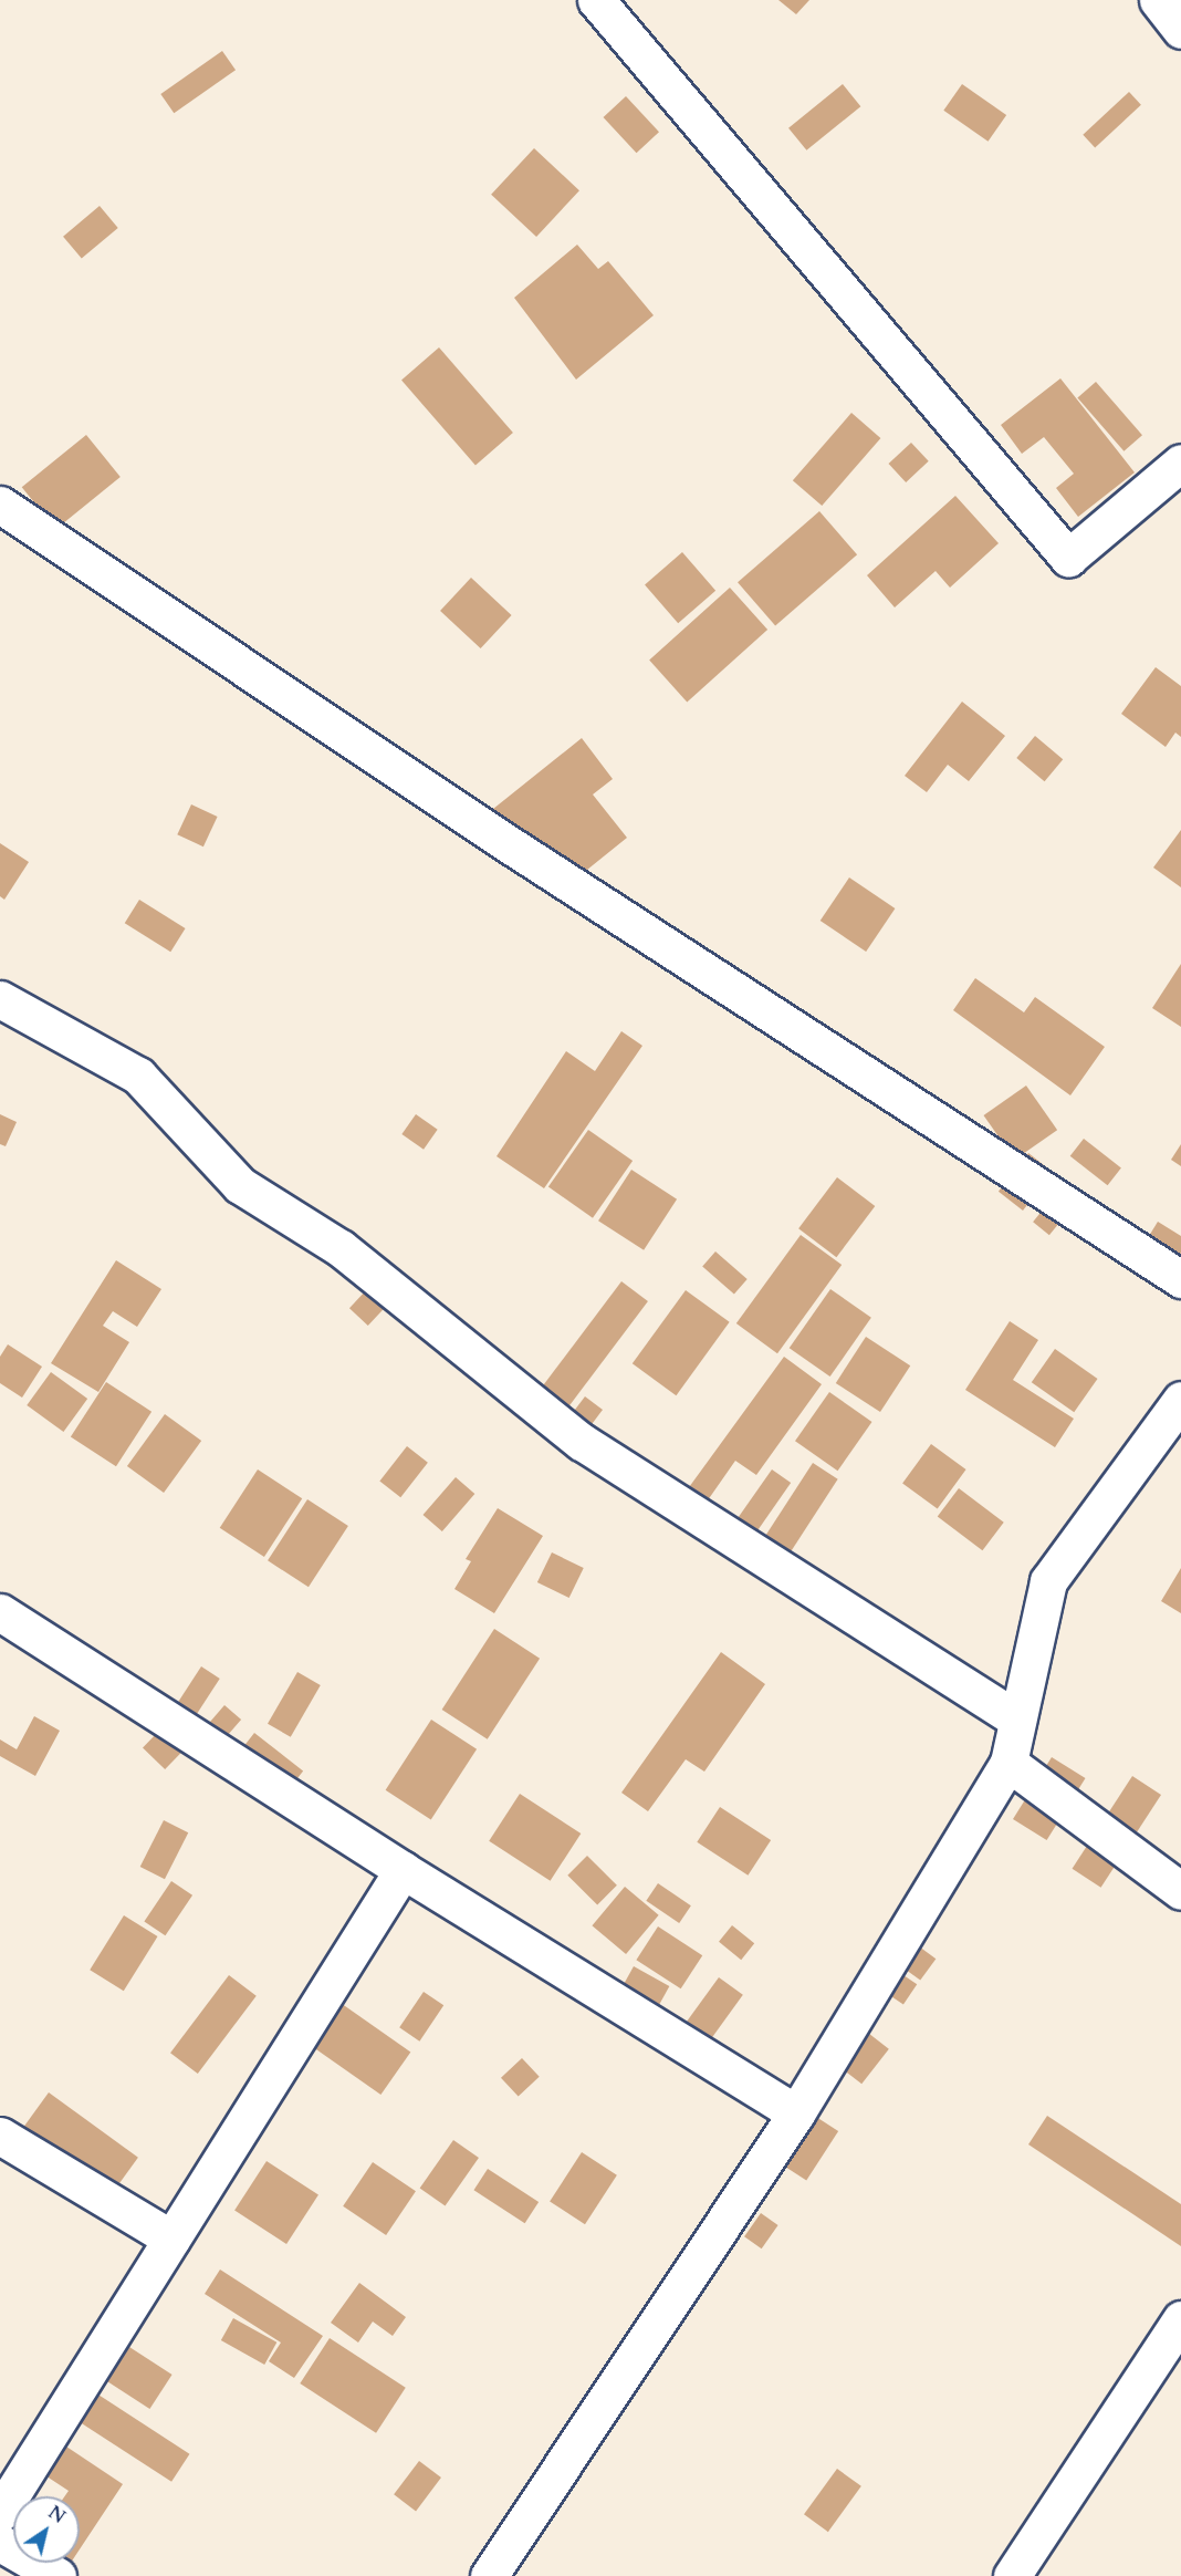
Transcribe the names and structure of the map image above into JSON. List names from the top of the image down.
{
  "north": "top right"
}
